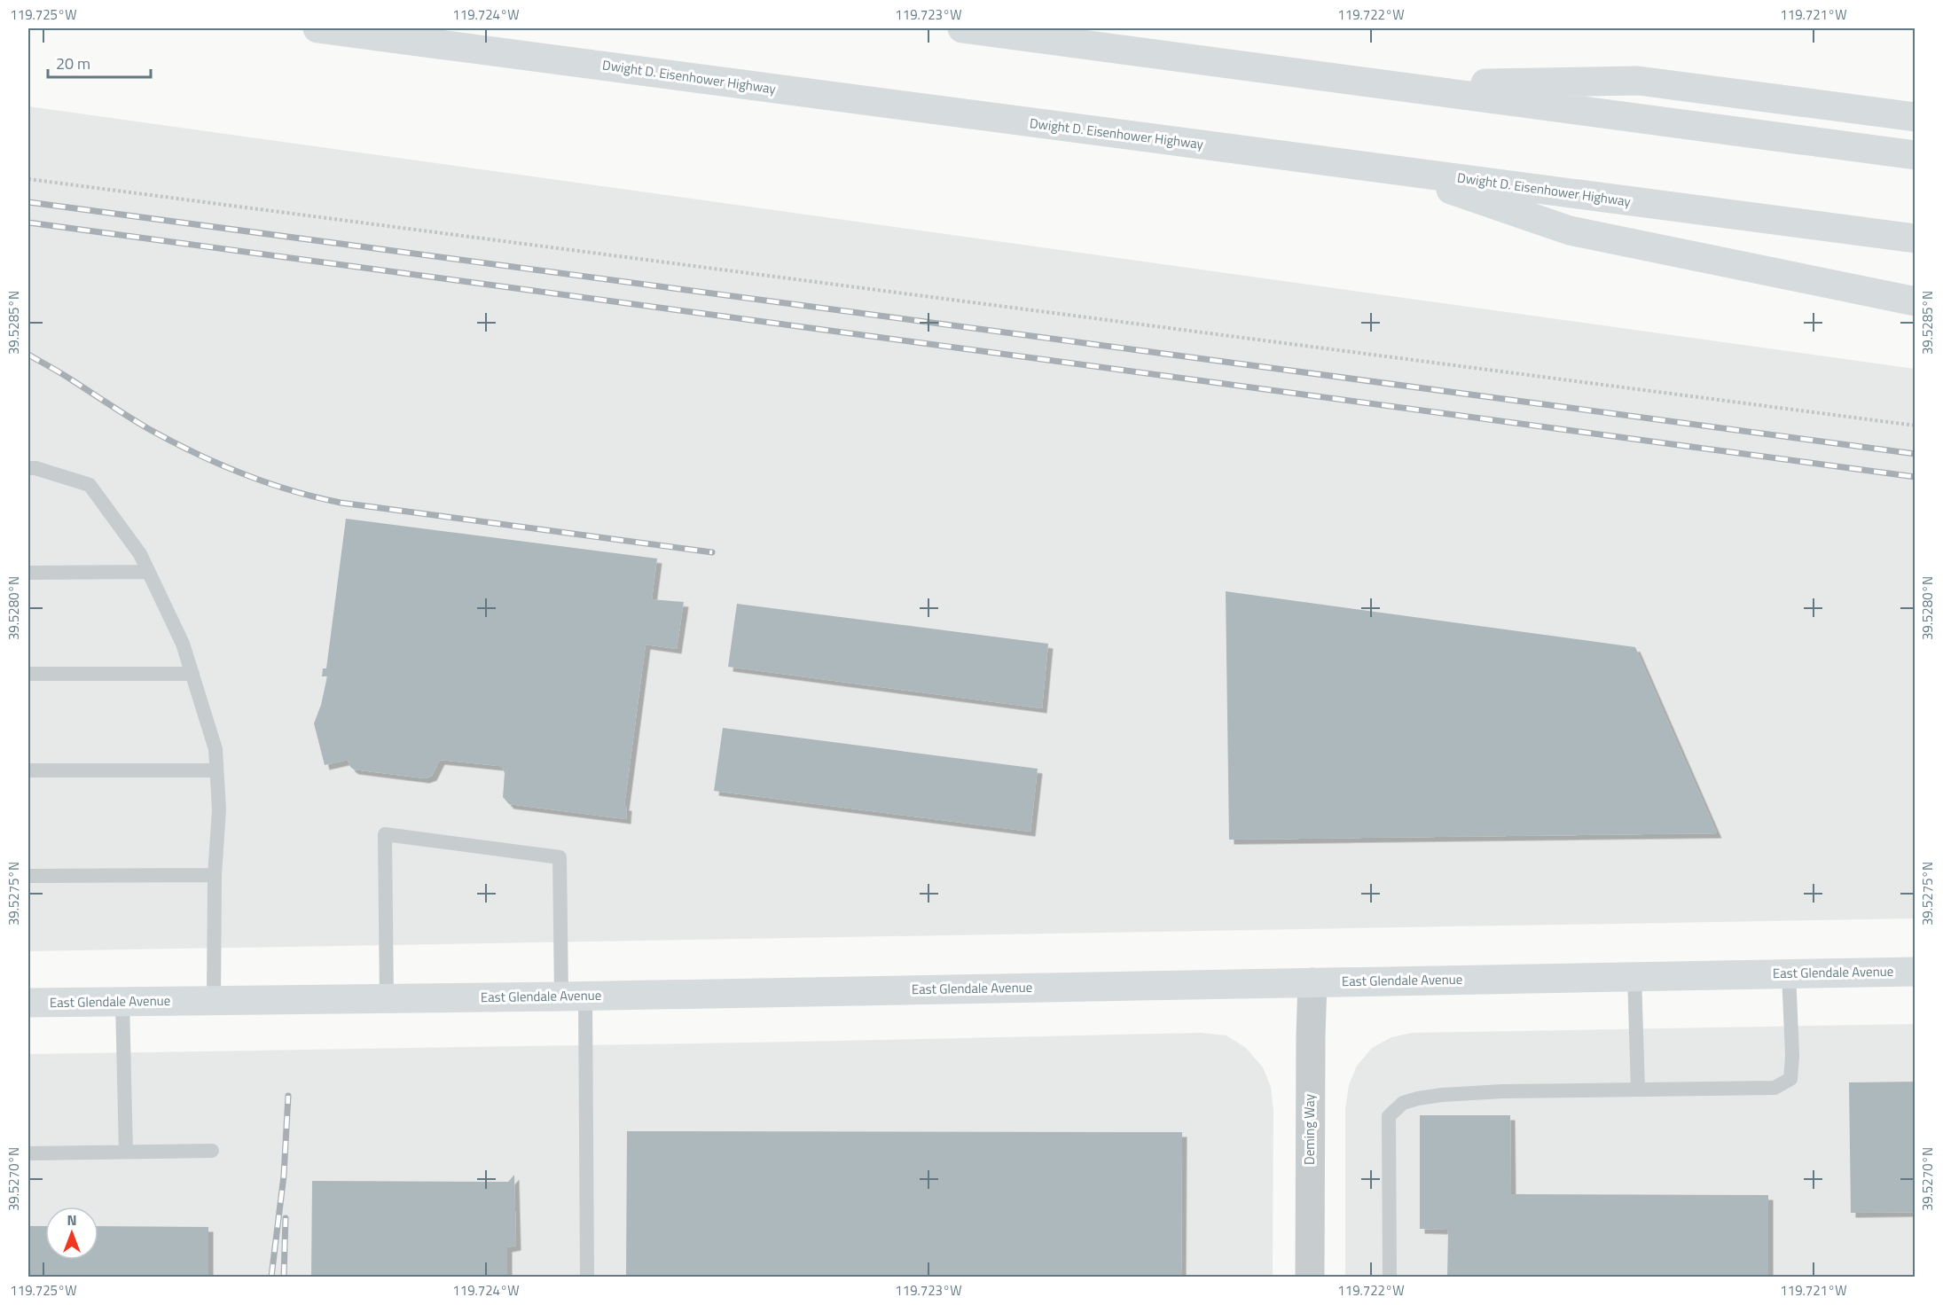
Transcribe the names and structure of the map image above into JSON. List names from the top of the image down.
{
  "streets": {
    "main road": ["Dwight D. Eisenhower Highway", "East Glendale Avenue"],
    "street": ["Deming Way"]
  },
  "crossings": [
    ["East Glendale Avenue", "Deming Way"]
  ],
  "scale_bar": "20 m",
  "north": "top",
  "coordinates": [
    "119.725°W",
    "119.724°W",
    "119.723°W",
    "119.722°W",
    "119.721°W",
    "39.5285°N",
    "39.5280°N",
    "39.5275°N",
    "39.5270°N"
  ]
}
